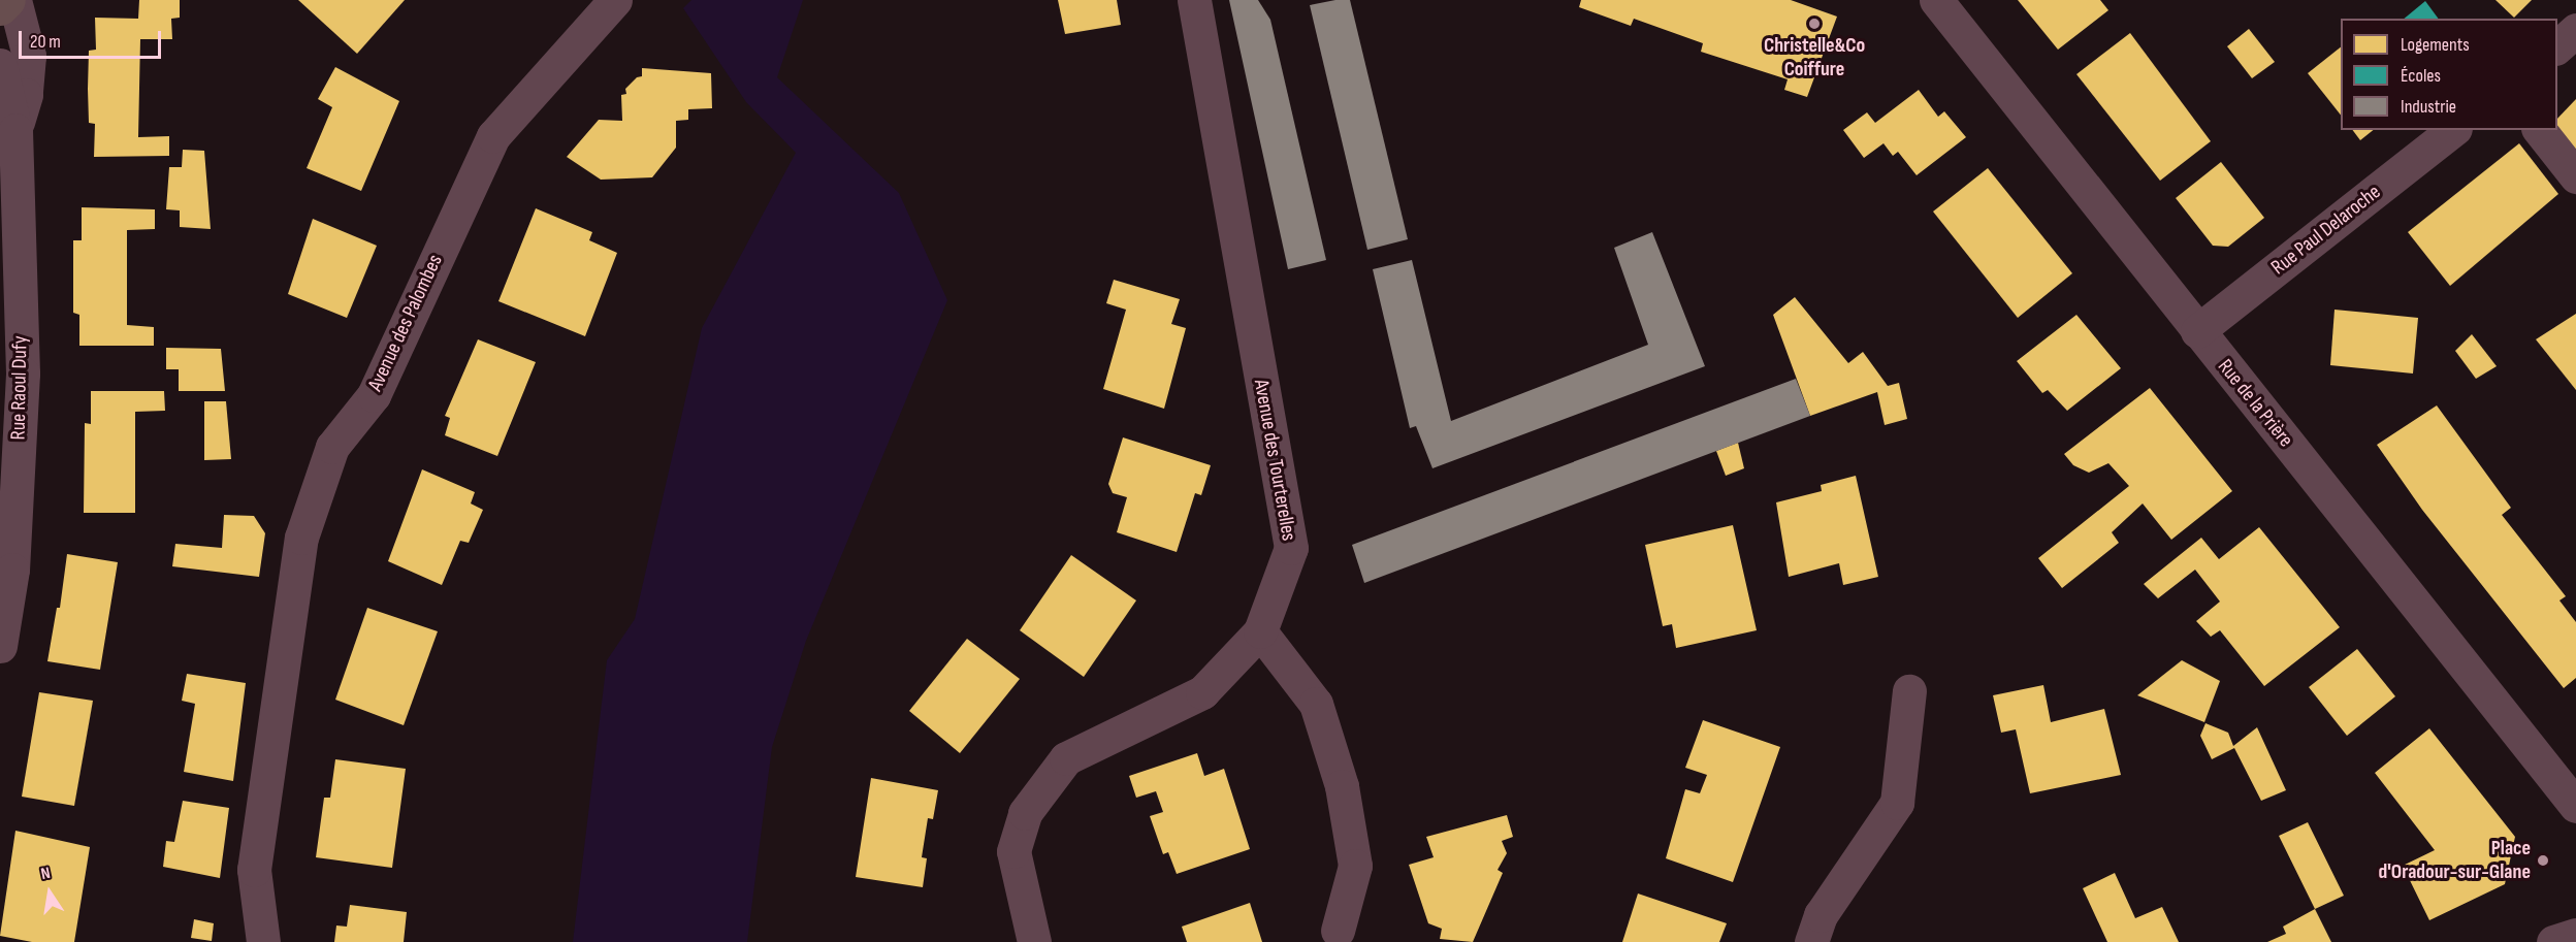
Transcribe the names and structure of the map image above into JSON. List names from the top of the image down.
{
  "streets": {
    "street": [
      "Rue Paul Delaroche",
      "Avenue des Palombes",
      "Rue Raoul Dufy",
      "Rue de la Prière",
      "Avenue des Tourterelles"
    ]
  },
  "crossings": [
    ["Rue Paul Delaroche", "Rue de la Prière"]
  ],
  "places": ["Christelle&Co Coiffure", "Place d'Oradour-sur-Glane"],
  "legend": ["Logements", "Écoles", "Industrie"],
  "scale_bar": "20 m",
  "north": "top"
}
